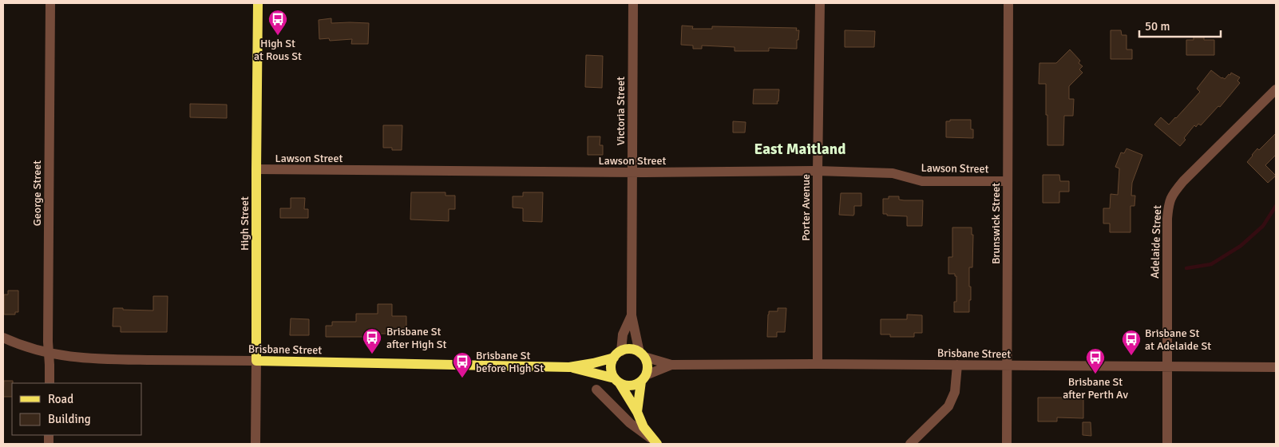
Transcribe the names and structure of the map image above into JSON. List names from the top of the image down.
{
  "streets": {
    "main road": ["High Street", "Brisbane Street"],
    "street": [
      "Victoria Street",
      "Lawson Street",
      "George Street",
      "Porter Avenue",
      "Brunswick Street",
      "Adelaide Street"
    ]
  },
  "crossings": [
    ["Victoria Street", "Lawson Street"],
    ["Victoria Street", "Brisbane Street"],
    ["Lawson Street", "Porter Avenue"],
    ["Lawson Street", "High Street"],
    ["Lawson Street", "Brunswick Street"],
    ["George Street", "Brisbane Street"],
    ["Porter Avenue", "Brisbane Street"],
    ["High Street", "Brisbane Street"],
    ["Brunswick Street", "Brisbane Street"],
    ["Adelaide Street", "Brisbane Street"]
  ],
  "districts": ["East Maitland"],
  "places": {
    "bus stop": [
      "High St at Rous St",
      "Brisbane St after High St",
      "Brisbane St at Adelaide St",
      "Brisbane St after Perth Av",
      "Brisbane St before High St"
    ]
  },
  "legend": ["Road", "Building"],
  "scale_bar": "50 m"
}
